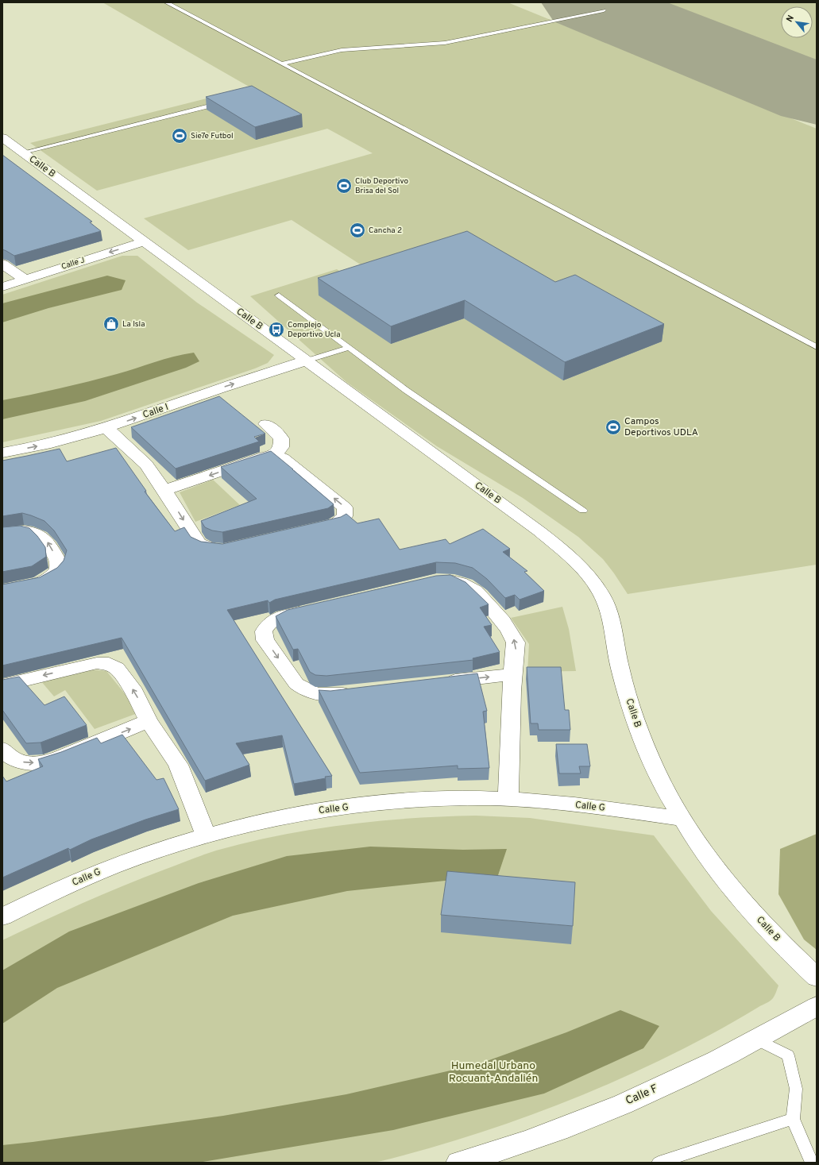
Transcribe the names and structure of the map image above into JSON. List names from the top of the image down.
{
  "streets": {
    "street": [
      "Calle B",
      "Calle J",
      "Calle I",
      "Calle G",
      "Calle F"
    ]
  },
  "crossings": [
    ["Calle B", "Calle J"],
    ["Calle B", "Calle I"],
    ["Calle B", "Calle G"]
  ],
  "one_way": ["Calle J"],
  "parks": ["Humedal Urbano Rocuant-Andalién"],
  "places": {
    "sports": [
      "Sie7e Futbol",
      "Club Deportivo Brisa del Sol",
      "Cancha 2",
      "Campos Deportivos UDLA"
    ],
    "shop": ["La Isla"],
    "bus stop": ["Complejo Deportivo Ucla"]
  },
  "north": "top left"
}
